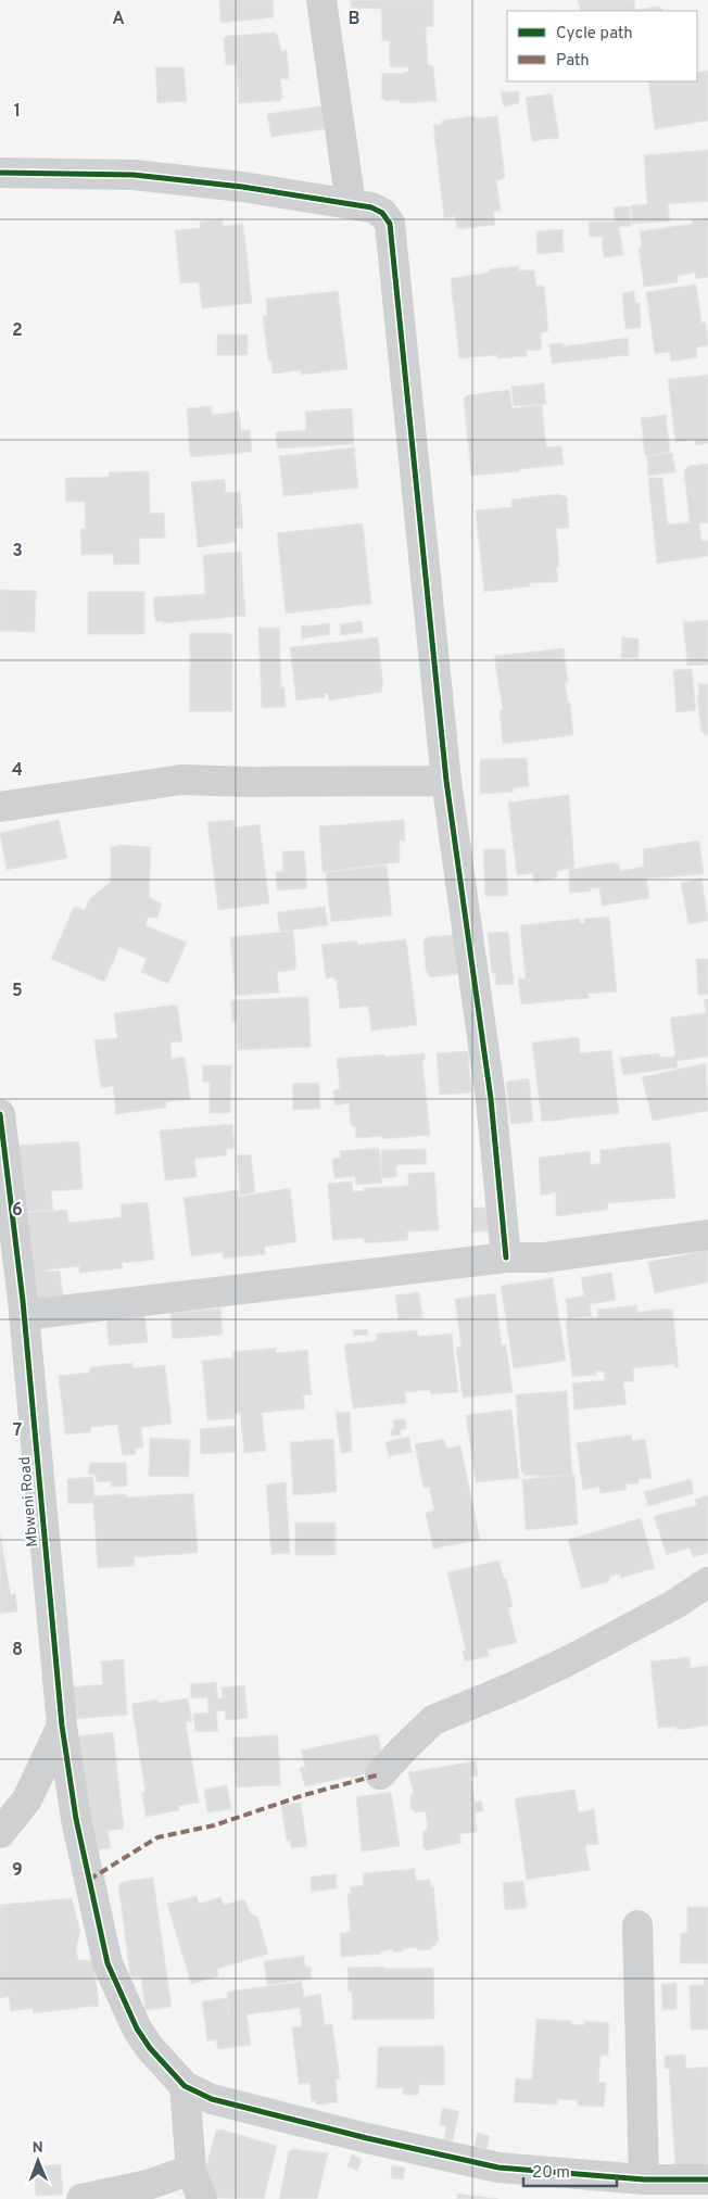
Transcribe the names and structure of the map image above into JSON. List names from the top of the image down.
{
  "streets": {
    "street": ["Mbweni Road"]
  },
  "legend": ["Cycle path", "Path"],
  "scale_bar": "20 m",
  "north": "top",
  "grid": {
    "columns": ["A", "B"],
    "rows": [
      "1",
      "2",
      "3",
      "4",
      "5",
      "6",
      "7",
      "8",
      "9"
    ]
  }
}
